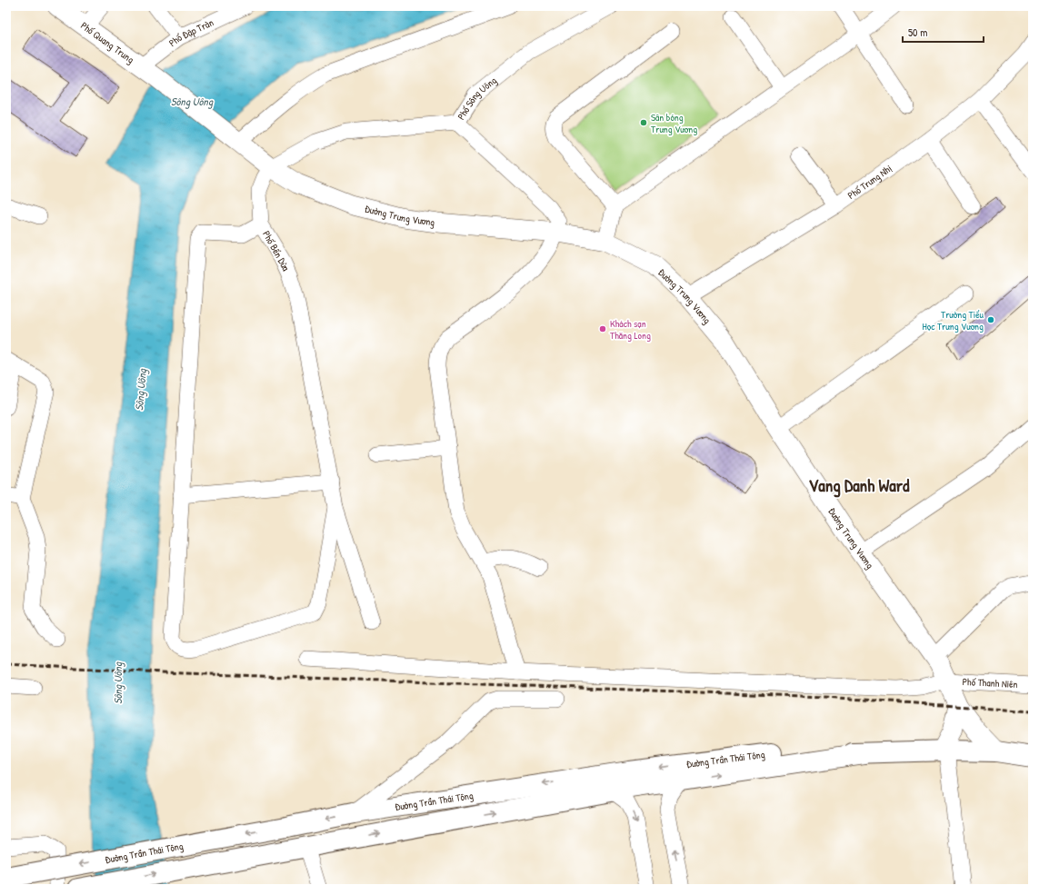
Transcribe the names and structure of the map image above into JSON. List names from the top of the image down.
{
  "streets": {
    "highway": ["Đường Trần Thái Tông"],
    "main road": ["Phố Quang Trung", "Đường Trưng Vương"],
    "street": [
      "Phố Đập Tràn",
      "Phố Sông Uông",
      "Phố Trưng Nhị",
      "Phố Bến Dừa",
      "Phố Thanh Niên"
    ]
  },
  "crossings": [
    ["Phố Đập Tràn", "Phố Quang Trung"],
    ["Phố Quang Trung", "Đường Trưng Vương"],
    ["Phố Sông Uông", "Đường Trưng Vương"],
    ["Phố Trưng Nhị", "Đường Trưng Vương"],
    ["Đường Trưng Vương", "Phố Bến Dừa"],
    ["Đường Trưng Vương", "Phố Thanh Niên"],
    ["Đường Trưng Vương", "Đường Trần Thái Tông"]
  ],
  "districts": ["Vang Danh Ward"],
  "water": ["Sông Uông"],
  "places": ["Sân bóng Trưng Vương", "Trường Tiểu Học Trưng Vương", "Khách sạn Thăng Long"],
  "scale_bar": "50 m"
}
